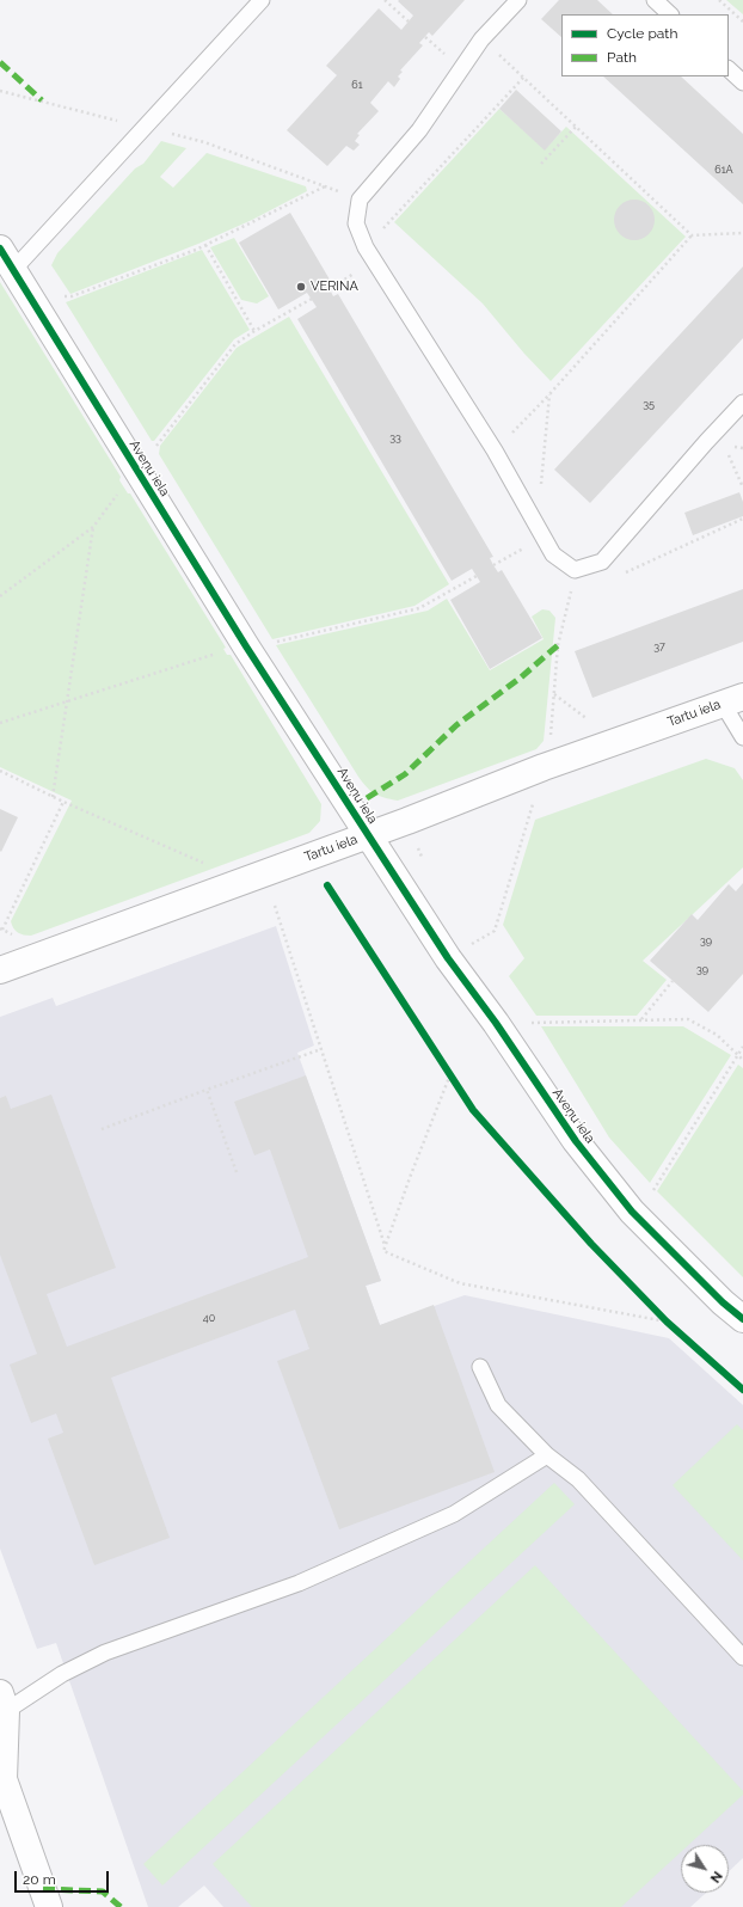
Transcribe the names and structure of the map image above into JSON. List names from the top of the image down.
{
  "streets": {
    "street": ["Aveņu iela", "Tartu iela"]
  },
  "crossings": [
    ["Aveņu iela", "Tartu iela"]
  ],
  "places": ["VERINA"],
  "house_numbers": [
    "61",
    "61A",
    "35",
    "33",
    "37",
    "39",
    "39",
    "40"
  ],
  "legend": ["Cycle path", "Path"],
  "scale_bar": "20 m",
  "north": "bottom right"
}
